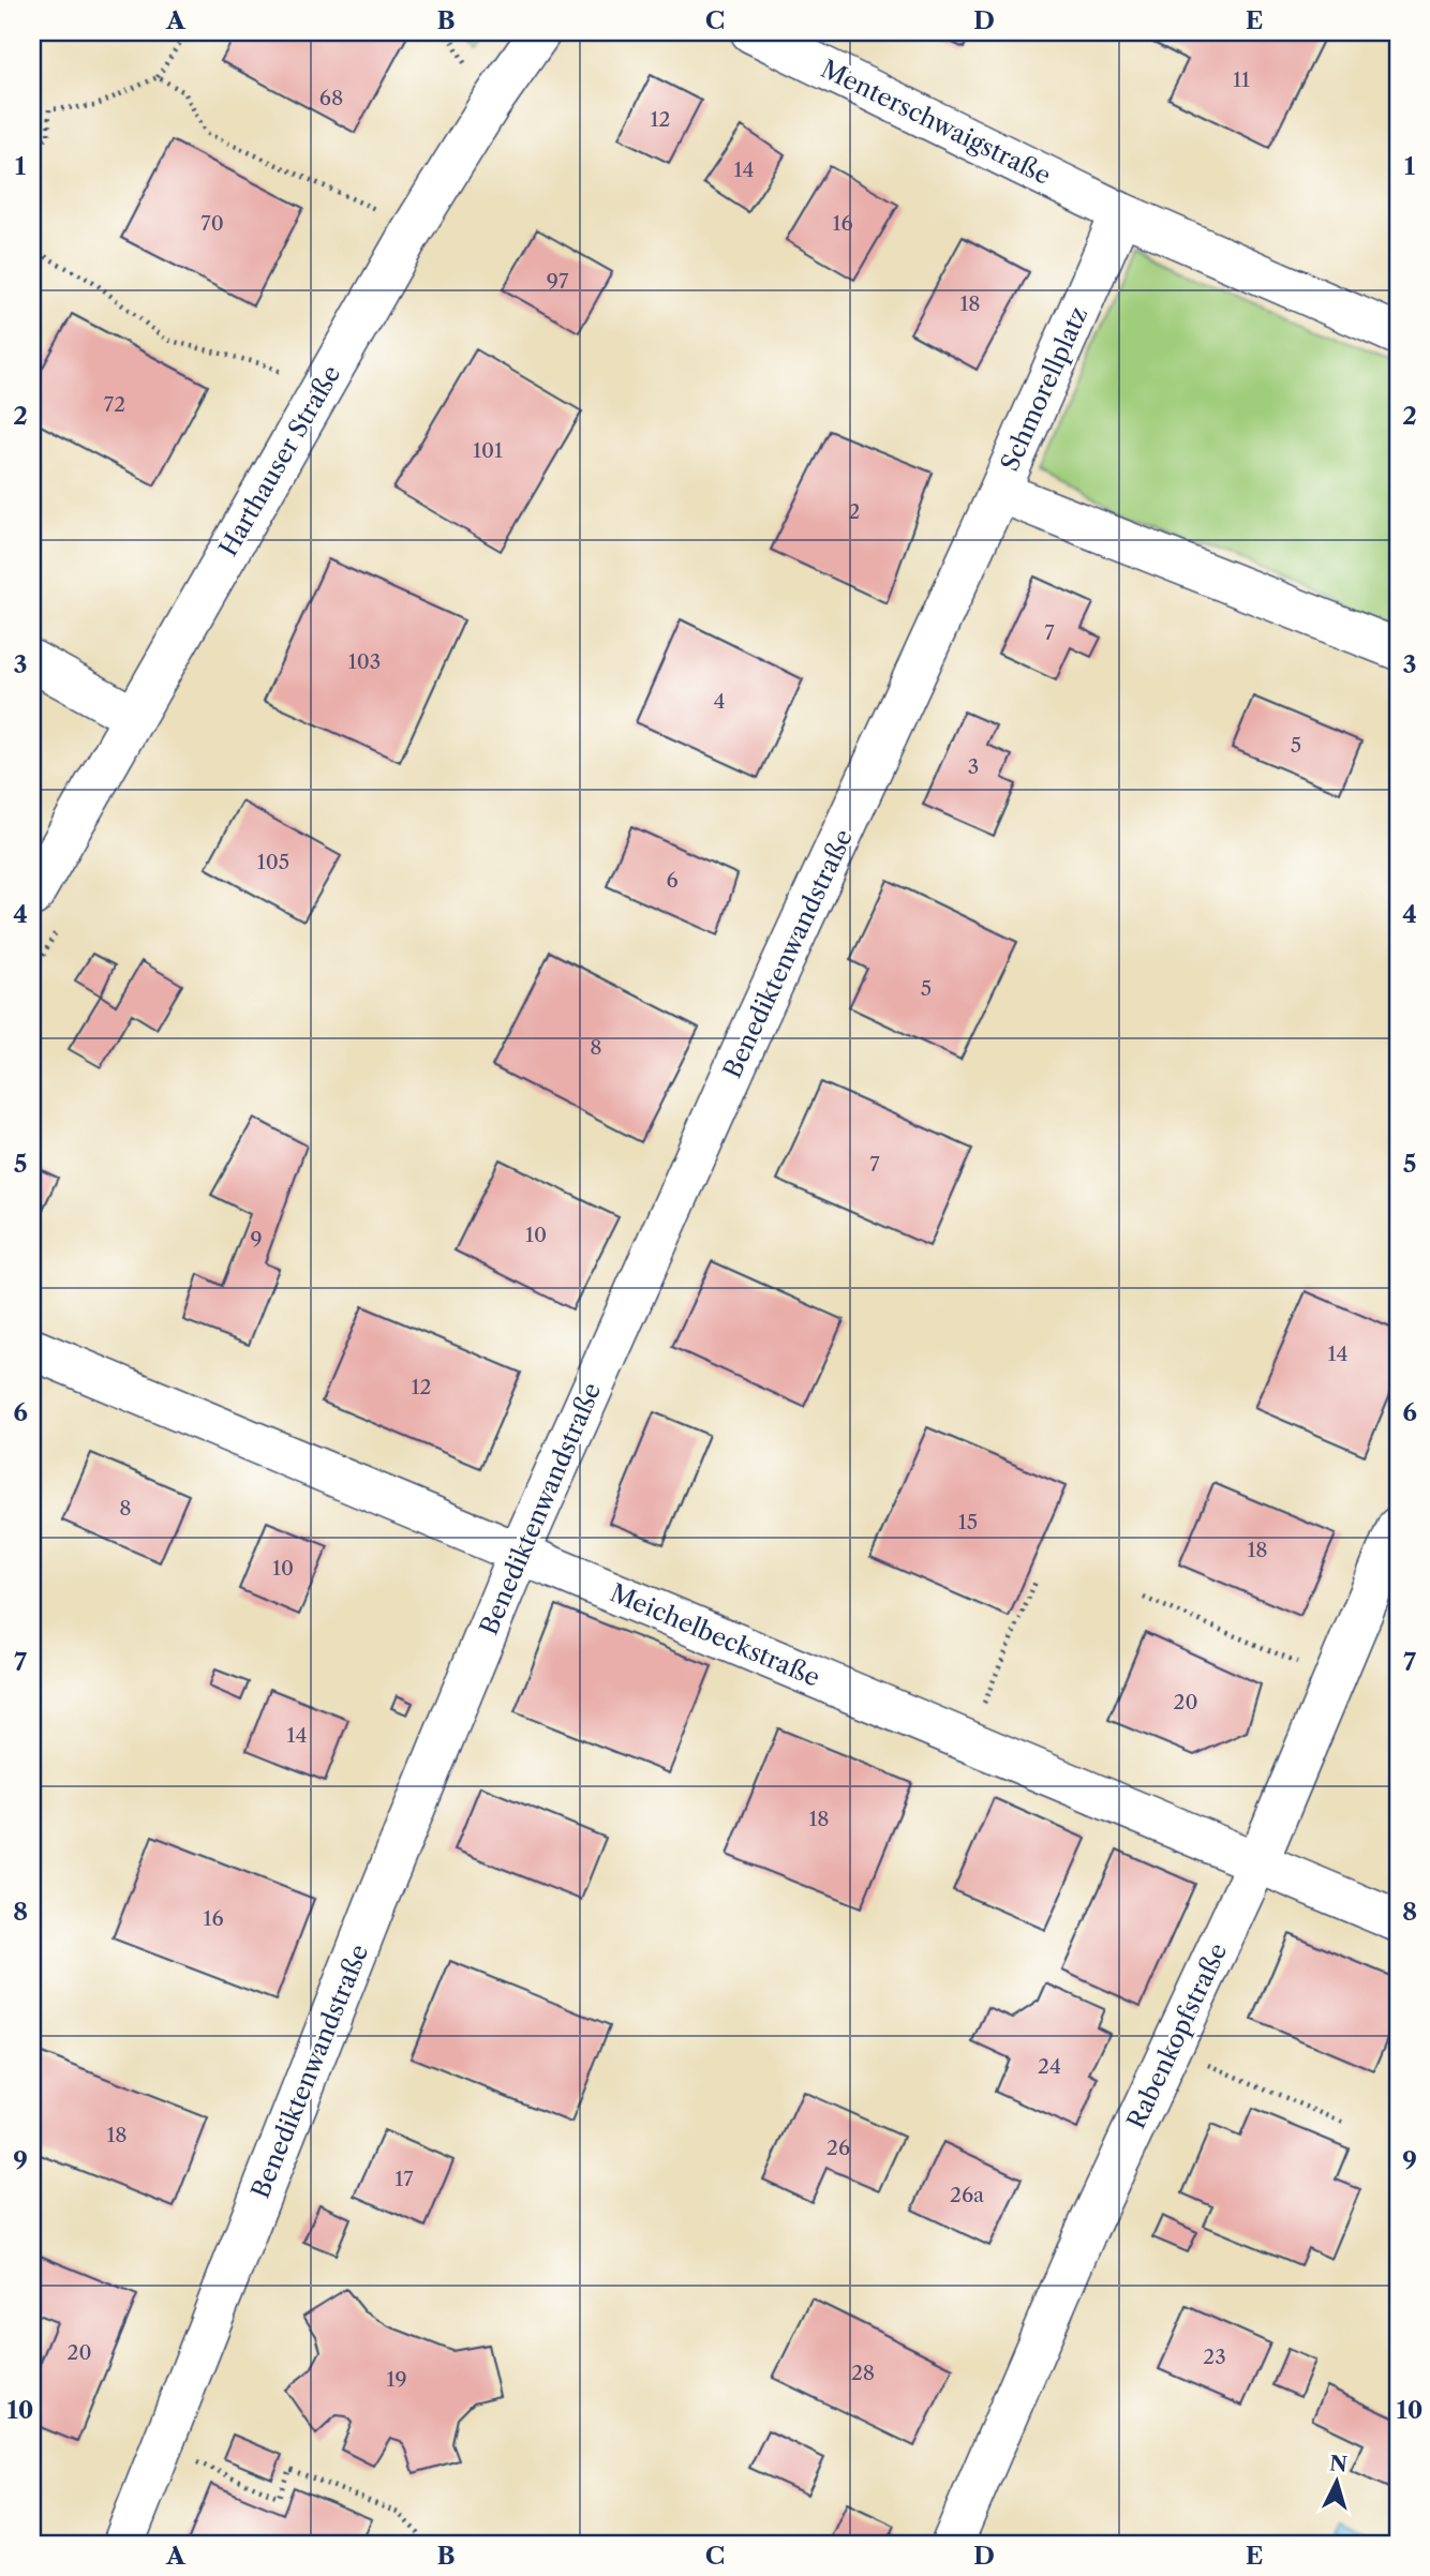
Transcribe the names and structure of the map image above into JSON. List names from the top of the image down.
{
  "streets": {
    "street": [
      "Menterschwaigstraße",
      "Schmorellplatz",
      "Harthauser Straße",
      "Benediktenwandstraße",
      "Meichelbeckstraße",
      "Rabenkopfstraße"
    ]
  },
  "crossings": [
    ["Menterschwaigstraße", "Schmorellplatz"],
    ["Schmorellplatz", "Benediktenwandstraße"],
    ["Benediktenwandstraße", "Meichelbeckstraße"],
    ["Meichelbeckstraße", "Rabenkopfstraße"]
  ],
  "house_numbers": [
    "11",
    "68",
    "12",
    "14",
    "70",
    "16",
    "97",
    "18",
    "72",
    "101",
    "2",
    "7",
    "103",
    "4",
    "5",
    "3",
    "105",
    "6",
    "5",
    "8",
    "7",
    "10",
    "9",
    "14",
    "12",
    "8",
    "15",
    "18",
    "10",
    "20",
    "14",
    "18",
    "16",
    "24",
    "18",
    "26",
    "17",
    "26a",
    "20",
    "23",
    "28",
    "19"
  ],
  "north": "top",
  "grid": {
    "columns": [
      "A",
      "B",
      "C",
      "D",
      "E"
    ],
    "rows": [
      "1",
      "2",
      "3",
      "4",
      "5",
      "6",
      "7",
      "8",
      "9",
      "10"
    ]
  }
}
